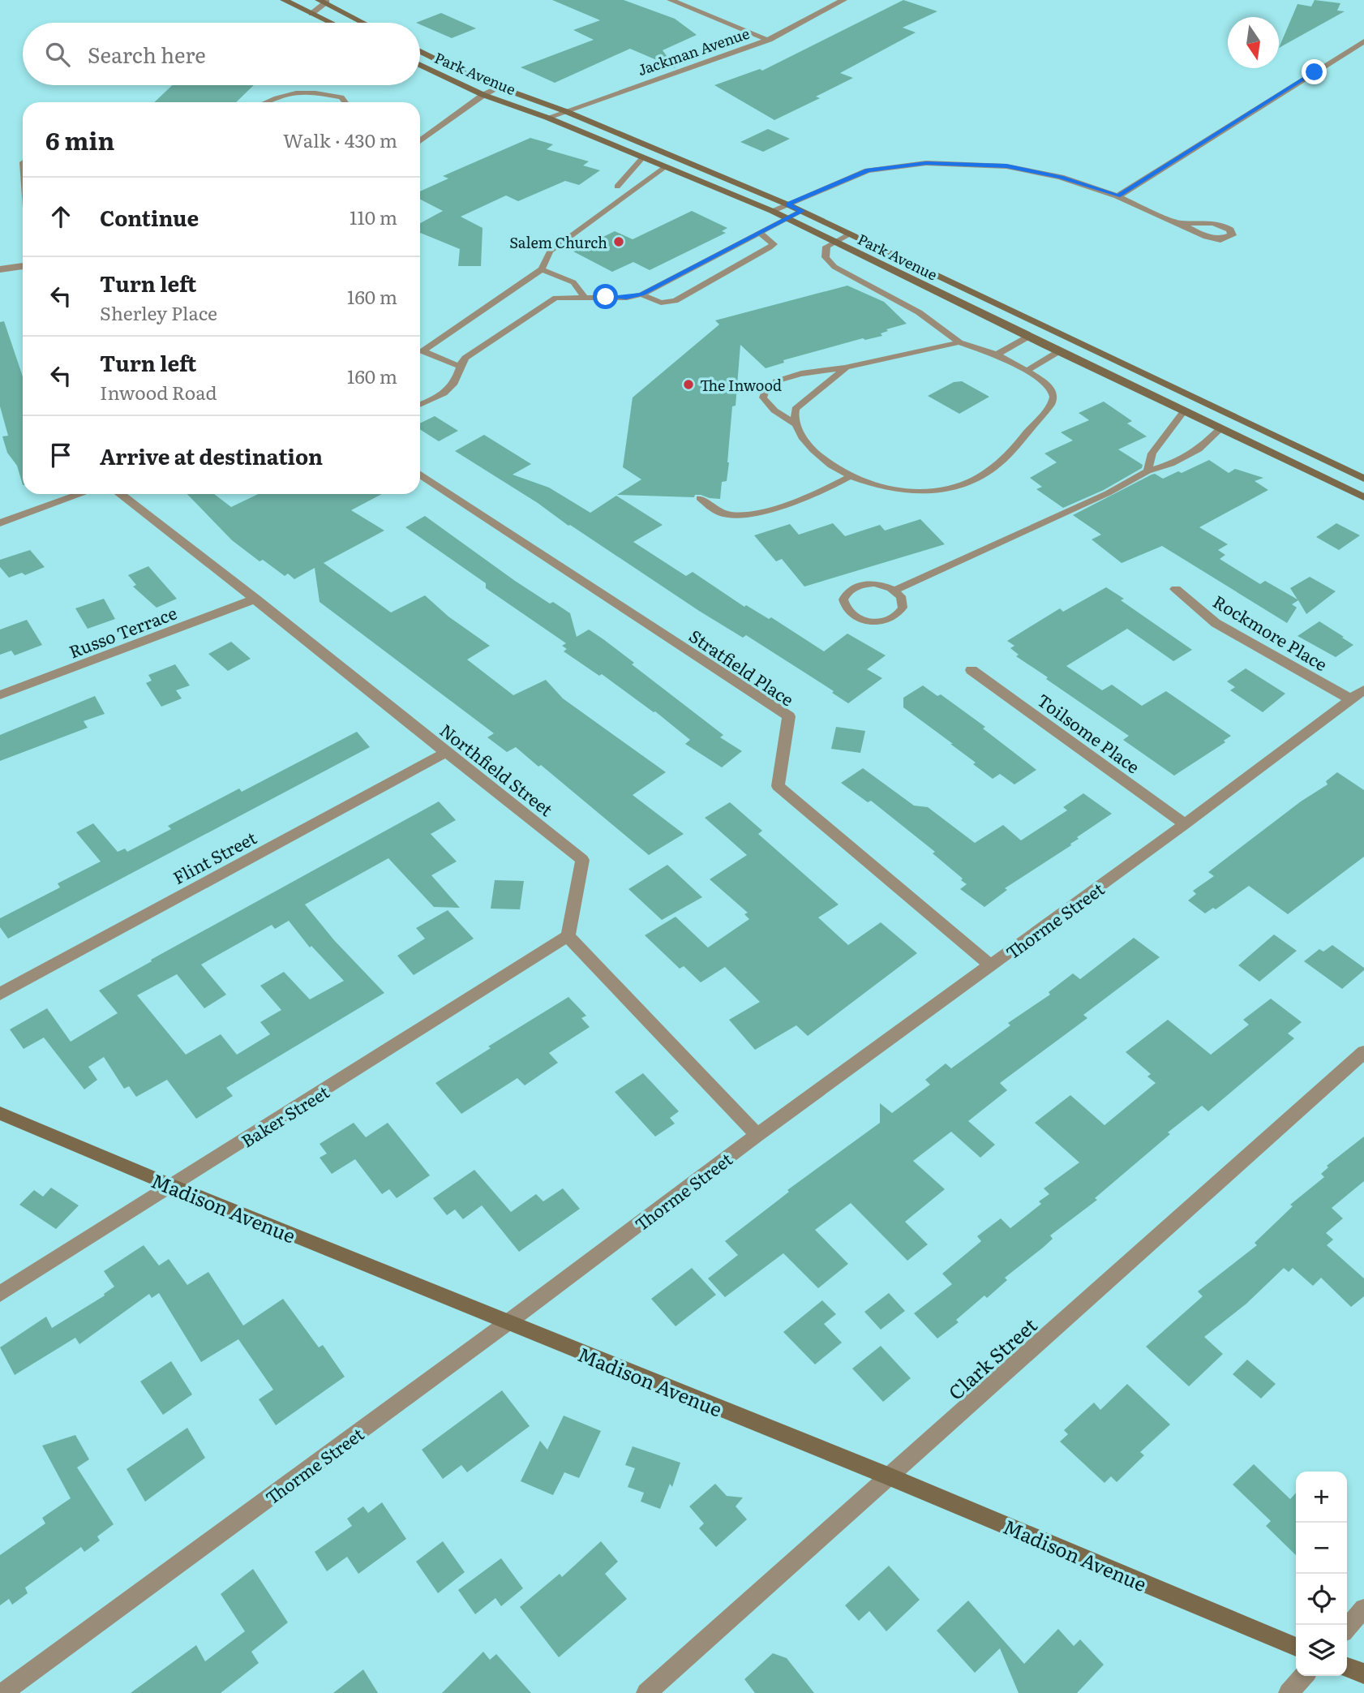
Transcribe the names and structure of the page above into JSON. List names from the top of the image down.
{
  "streets": {
    "main road": ["Park Avenue", "Madison Avenue"],
    "street": [
      "Jackman Avenue",
      "Russo Terrace",
      "Rockmore Place",
      "Stratfield Place",
      "Toilsome Place",
      "Northfield Street",
      "Flint Street",
      "Thorme Street",
      "Baker Street",
      "Clark Street"
    ]
  },
  "crossings": [
    ["Jackman Avenue", "Park Avenue"],
    ["Russo Terrace", "Northfield Street"],
    ["Rockmore Place", "Thorme Street"],
    ["Stratfield Place", "Thorme Street"],
    ["Toilsome Place", "Thorme Street"],
    ["Northfield Street", "Flint Street"],
    ["Northfield Street", "Baker Street"],
    ["Thorme Street", "Madison Avenue"],
    ["Baker Street", "Madison Avenue"],
    ["Madison Avenue", "Clark Street"]
  ],
  "places": ["Salem Church", "The Inwood"],
  "north": "bottom",
  "page": {
    "search": "Search here",
    "heading": ["6 min", "Walk · 430 m"],
    "list": [
      ["Continue", "110 m"],
      ["Turn left", "Sherley Place", "160 m"],
      ["Turn left", "Inwood Road", "160 m"],
      "Arrive at destination"
    ],
    "map_buttons": ["+", "−"]
  }
}
